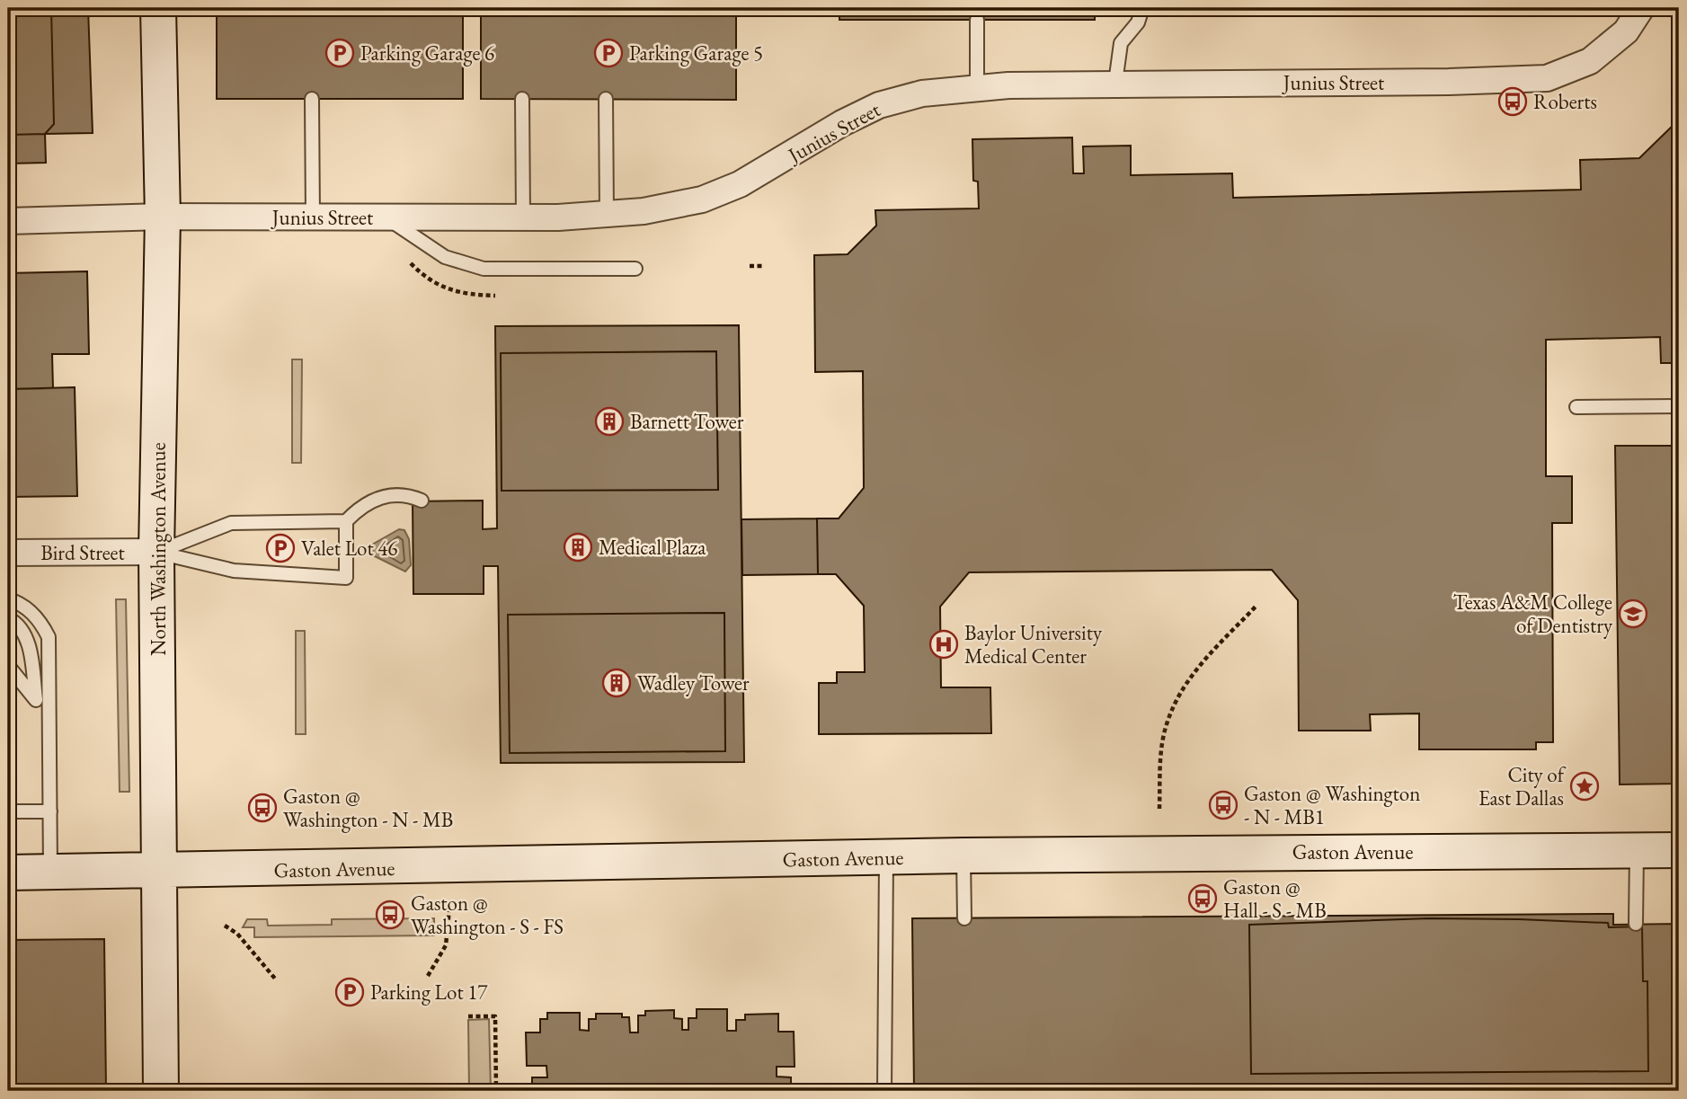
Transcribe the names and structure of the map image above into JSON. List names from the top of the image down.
{
  "streets": {
    "street": [
      "Junius Street",
      "North Washington Avenue",
      "Bird Street",
      "Gaston Avenue"
    ]
  },
  "crossings": [
    ["Junius Street", "North Washington Avenue"],
    ["North Washington Avenue", "Bird Street"],
    ["North Washington Avenue", "Gaston Avenue"]
  ],
  "places": {
    "parking": [
      "Parking Garage 6",
      "Parking Garage 5",
      "Valet Lot 46",
      "Parking Lot 17"
    ],
    "bus stop": [
      "Roberts",
      "Gaston @ Washington - N - MB1",
      "Gaston @ Washington - N - MB",
      "Gaston @ Hall - S - MB",
      "Gaston @ Washington - S - FS"
    ],
    "building": ["Barnett Tower", "Medical Plaza", "Wadley Tower"],
    "school or university": ["Texas A&M College of Dentistry"],
    "hospital": ["Baylor University Medical Center"],
    "place": ["City of East Dallas"]
  }
}
